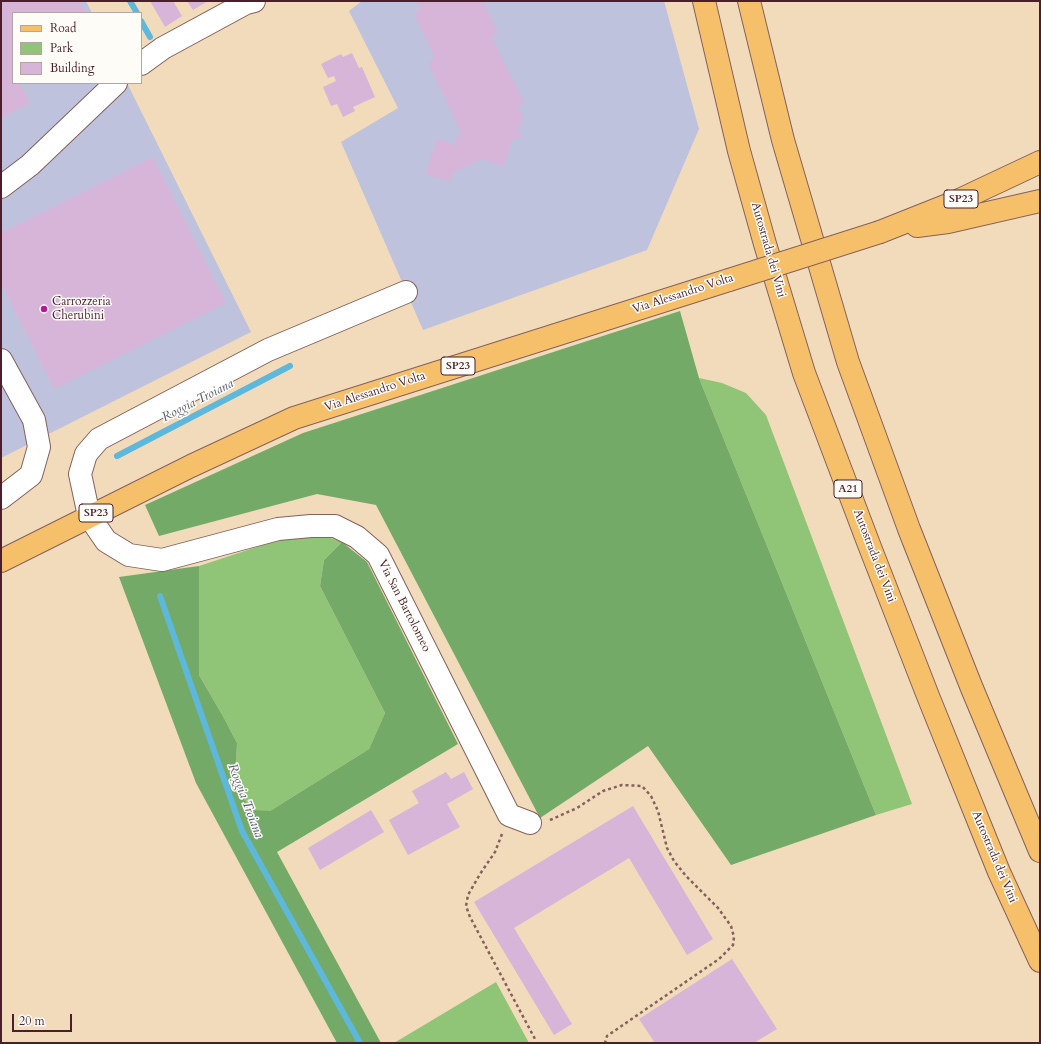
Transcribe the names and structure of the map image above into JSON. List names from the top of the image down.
{
  "streets": {
    "main road": [
      "SP23",
      "Autostrada dei Vini",
      "Via Alessandro Volta",
      "A21"
    ],
    "street": ["Via San Bartolomeo"]
  },
  "crossings": [
    ["Via Alessandro Volta", "Via San Bartolomeo"]
  ],
  "water": ["Roggia Troiana"],
  "places": ["Carrozzeria Cherubini"],
  "legend": ["Road", "Park", "Building"],
  "scale_bar": "20 m"
}
